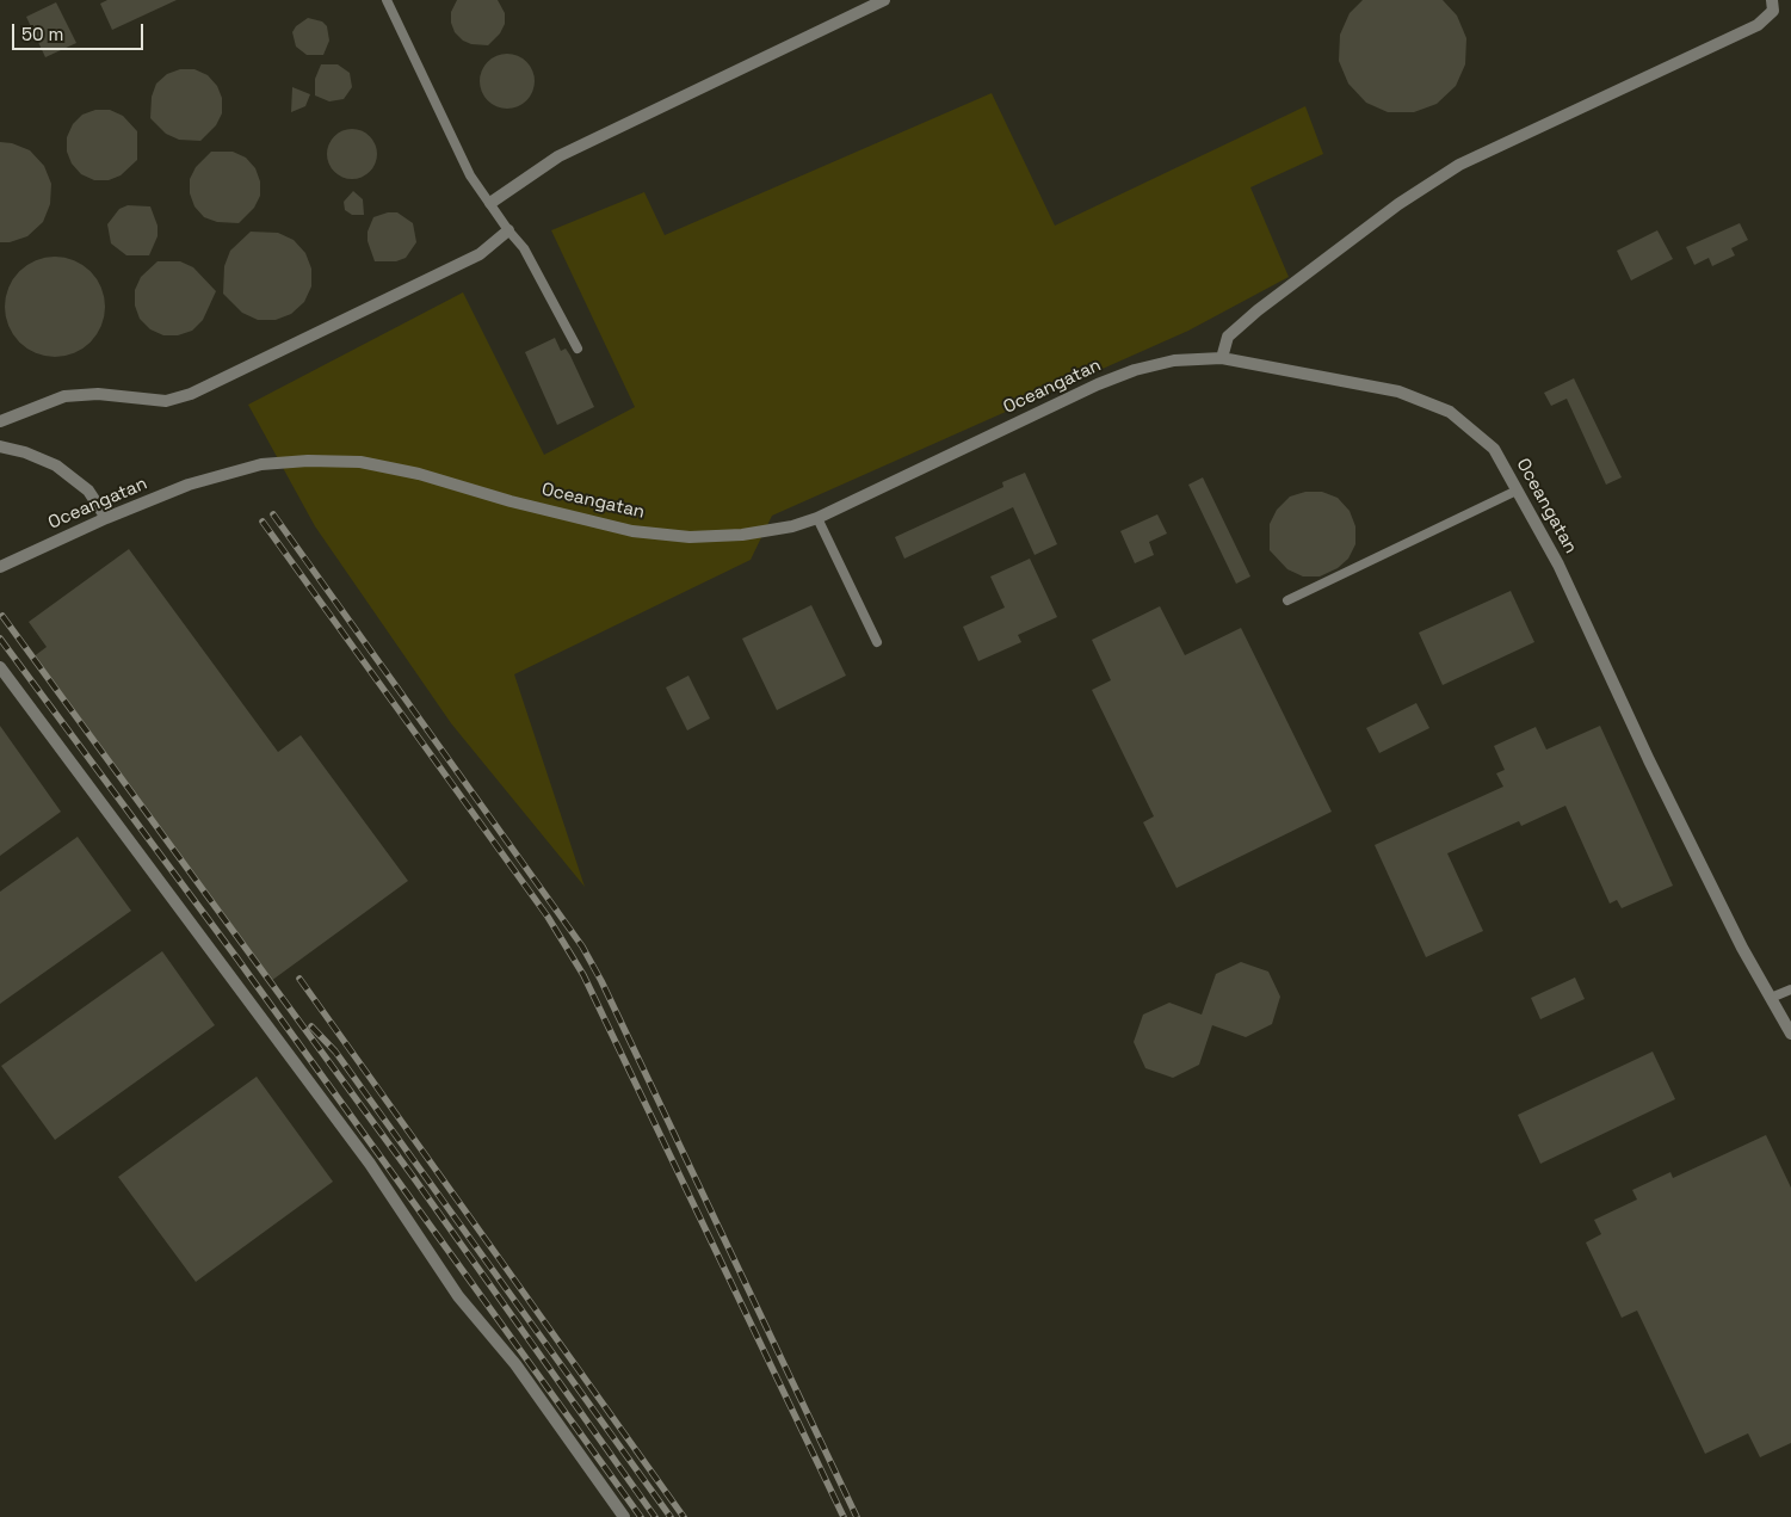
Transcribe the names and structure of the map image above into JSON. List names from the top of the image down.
{
  "streets": {
    "street": ["Oceangatan"]
  },
  "scale_bar": "50 m"
}
